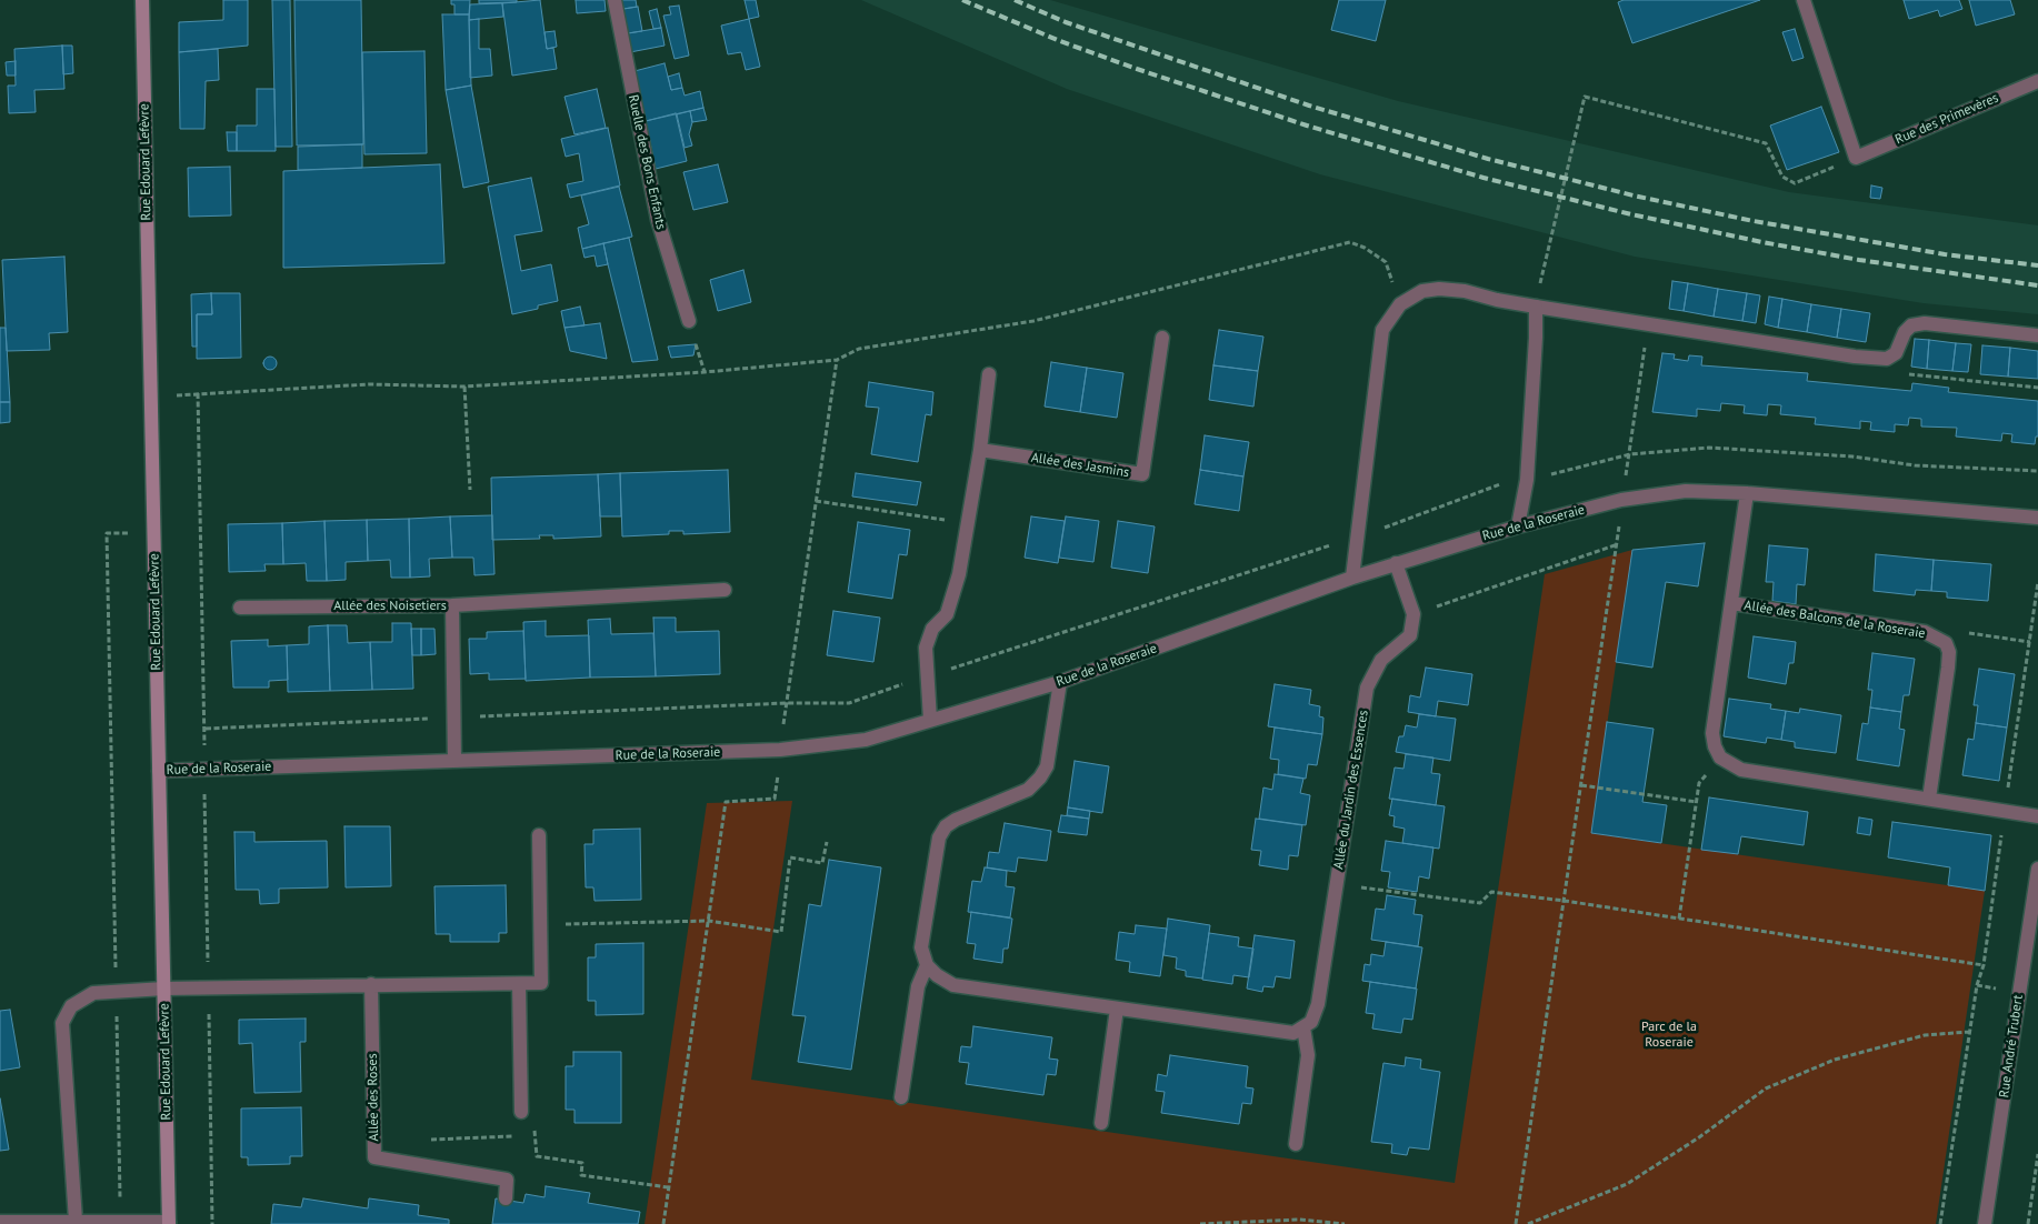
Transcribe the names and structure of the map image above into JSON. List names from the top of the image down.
{
  "streets": {
    "street": [
      "Rue des Primevères",
      "Rue Edouard Lefèvre",
      "Ruelle des Bons Enfants",
      "Allée des Jasmins",
      "Rue de la Roseraie",
      "Allée des Noisetiers",
      "Allée des Balcons de la Roseraie",
      "Allée du Jardin des Essences",
      "Rue André Trubert",
      "Allée des Roses"
    ]
  },
  "crossings": [
    ["Rue Edouard Lefèvre", "Rue de la Roseraie"],
    ["Rue de la Roseraie", "Allée des Noisetiers"],
    ["Rue de la Roseraie", "Allée des Balcons de la Roseraie"]
  ],
  "parks": ["Parc de la Roseraie"]
}
